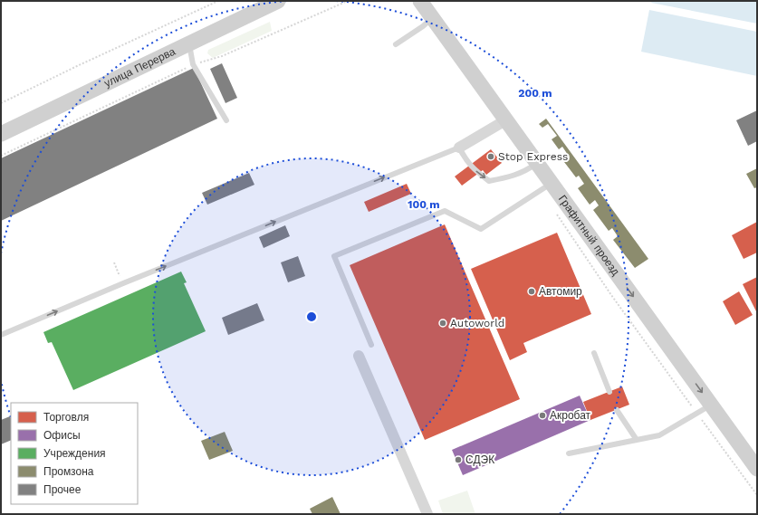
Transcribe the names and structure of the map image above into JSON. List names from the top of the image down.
{
  "streets": {
    "street": ["улица Перерва", "Графитный проезд"]
  },
  "one_way": ["Графитный проезд"],
  "places": [
    "Stop Express",
    "Автомир",
    "Autoworld",
    "Акробат",
    "СДЭК"
  ],
  "legend": [
    "Торговля",
    "Офисы",
    "Учреждения",
    "Промзона",
    "Прочее"
  ],
  "rings": ["200 m", "100 m"]
}
